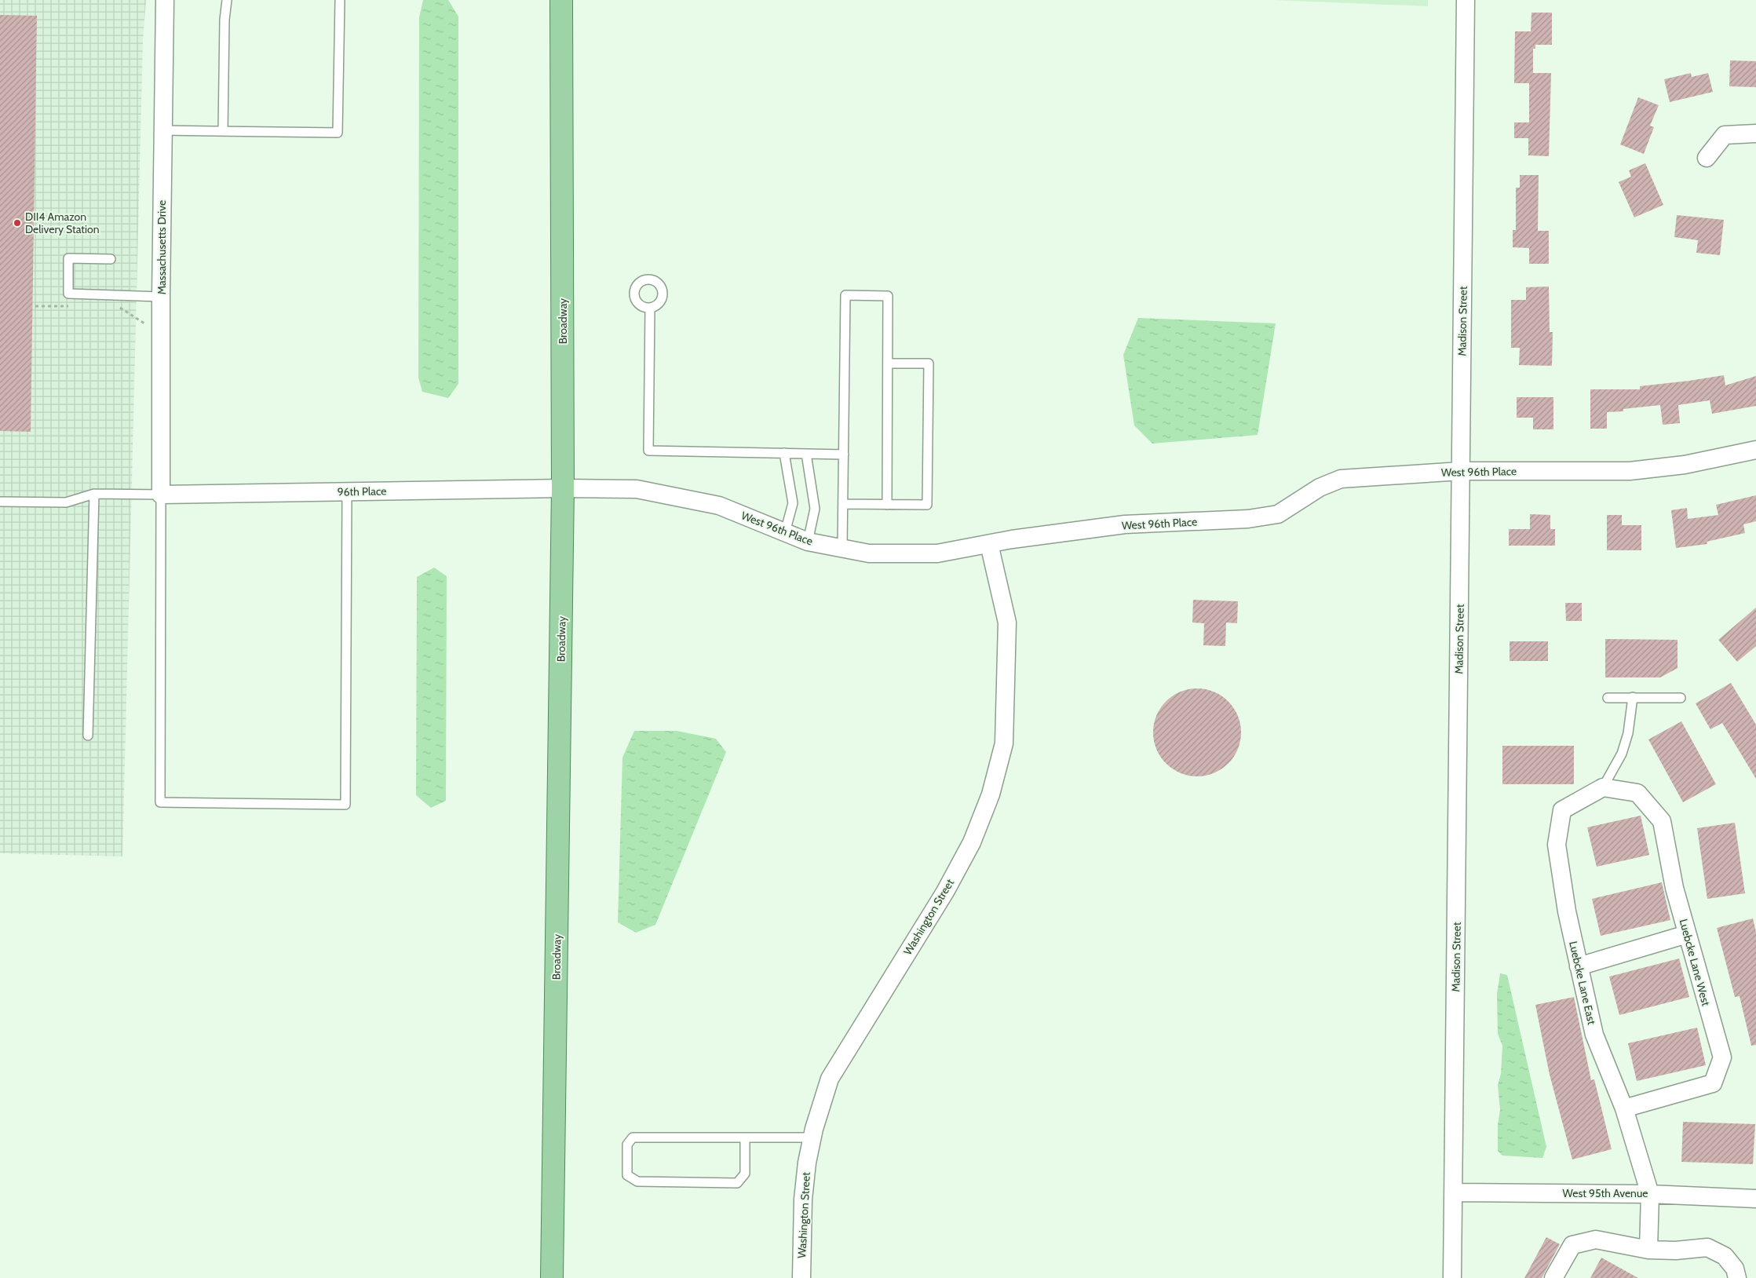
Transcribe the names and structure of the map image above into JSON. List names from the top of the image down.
{
  "streets": {
    "main road": ["Broadway"],
    "street": [
      "Massachusetts Drive",
      "Madison Street",
      "West 96th Place",
      "96th Place",
      "Washington Street",
      "Luebcke Lane West",
      "Luebcke Lane East",
      "West 95th Avenue"
    ]
  },
  "crossings": [
    ["Massachusetts Drive", "96th Place"],
    ["Broadway", "West 96th Place"],
    ["Broadway", "96th Place"],
    ["Madison Street", "West 96th Place"],
    ["Madison Street", "West 95th Avenue"],
    ["West 96th Place", "96th Place"],
    ["West 96th Place", "Washington Street"],
    ["Luebcke Lane West", "Luebcke Lane East"],
    ["Luebcke Lane East", "West 95th Avenue"]
  ],
  "places": ["DII4 Amazon Delivery Station"]
}
